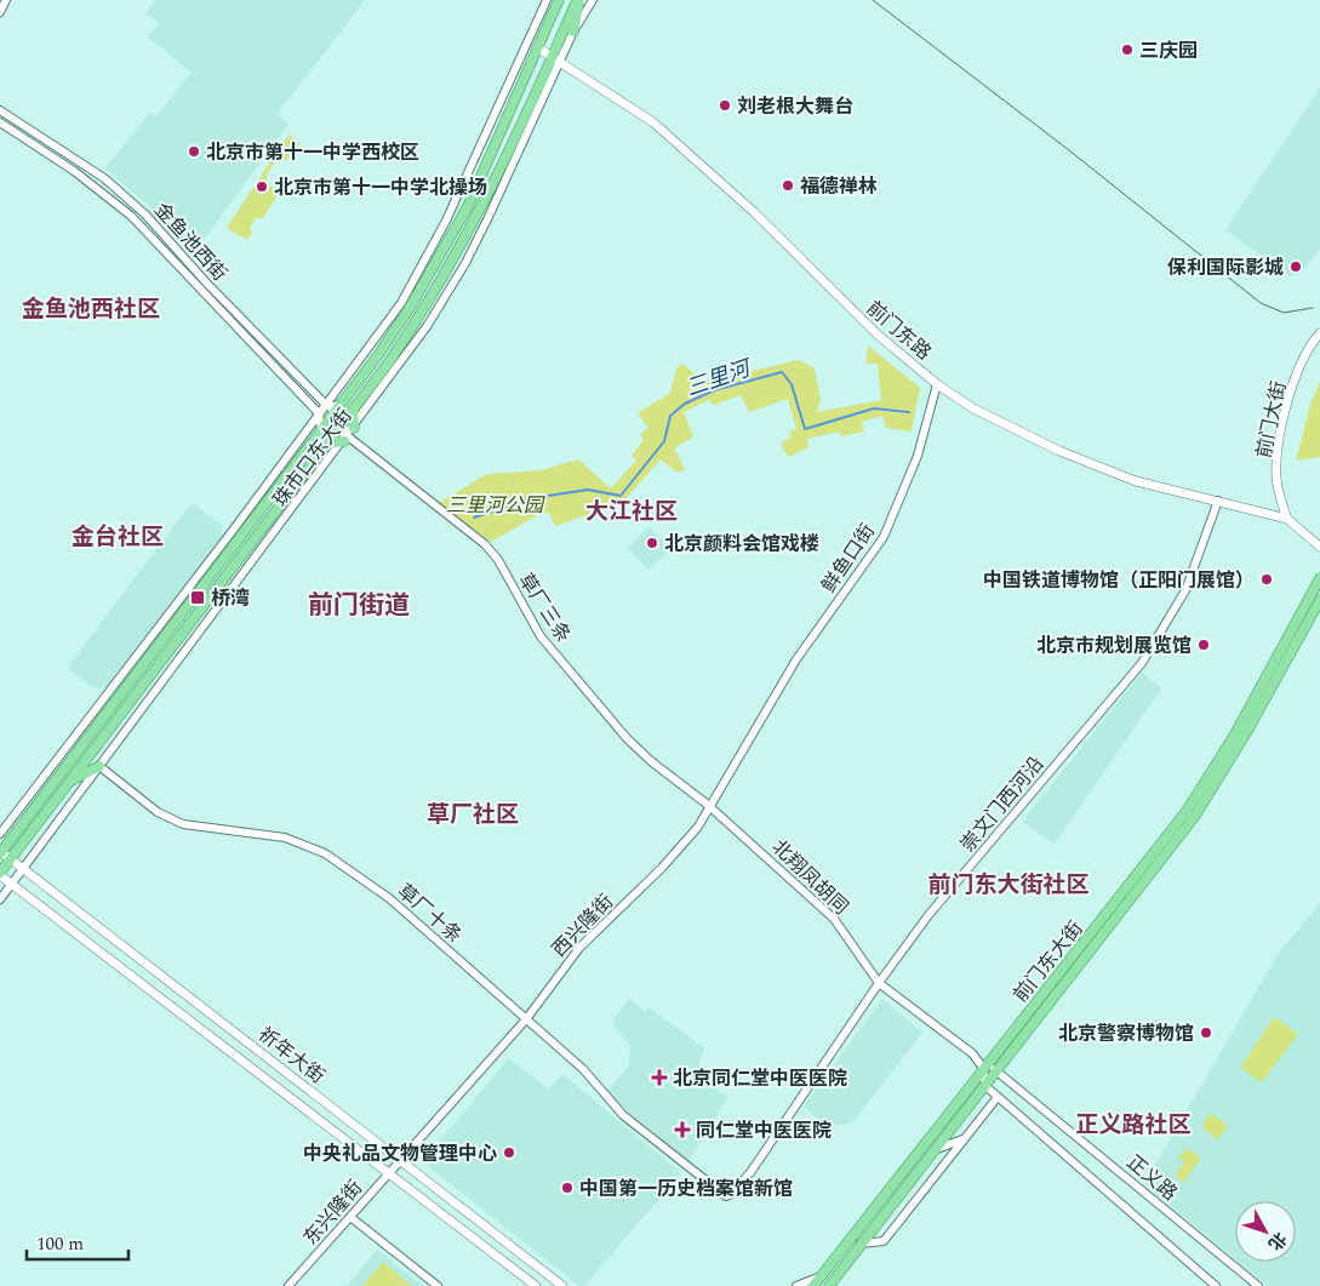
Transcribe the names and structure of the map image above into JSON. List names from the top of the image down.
{
  "streets": {
    "main road": [
      "前门东路",
      "前门大街",
      "珠市口东大街",
      "前门东大街",
      "祈年大街"
    ],
    "street": [
      "金鱼池西街",
      "鲜鱼口街",
      "草厂三条",
      "崇文门西河沿",
      "北翔凤胡同",
      "草厂十条",
      "西兴隆街",
      "正义路",
      "东兴隆街"
    ]
  },
  "crossings": [
    ["金鱼池西街", "珠市口东大街"],
    ["前门东路", "前门大街"],
    ["前门东路", "珠市口东大街"],
    ["前门东路", "鲜鱼口街"],
    ["前门东路", "崇文门西河沿"],
    ["珠市口东大街", "草厂三条"],
    ["珠市口东大街", "草厂十条"],
    ["珠市口东大街", "祈年大街"],
    ["鲜鱼口街", "西兴隆街"],
    ["草厂三条", "北翔凤胡同"],
    ["草厂三条", "西兴隆街"],
    ["崇文门西河沿", "北翔凤胡同"],
    ["崇文门西河沿", "草厂十条"],
    ["北翔凤胡同", "西兴隆街"],
    ["北翔凤胡同", "前门东大街"],
    ["草厂十条", "西兴隆街"],
    ["西兴隆街", "祈年大街"],
    ["西兴隆街", "东兴隆街"],
    ["前门东大街", "正义路"],
    ["祈年大街", "东兴隆街"]
  ],
  "districts": [
    "金鱼池西社区",
    "大江社区",
    "金台社区",
    "前门街道",
    "草厂社区",
    "前门东大街社区",
    "正义路社区"
  ],
  "water": ["三里河"],
  "parks": ["三里河公园"],
  "places": {
    "other": [
      "三庆园",
      "刘老根大舞台",
      "北京市第十一中学西校区",
      "福德禅林",
      "北京市第十一中学北操场",
      "保利国际影城",
      "北京颜料会馆戏楼",
      "中国铁道博物馆（正阳门展馆）",
      "北京市规划展览馆",
      "北京警察博物馆",
      "中央礼品文物管理中心",
      "中国第一历史档案馆新馆"
    ],
    "transit": ["桥湾"],
    "health": ["北京同仁堂中医医院", "同仁堂中医医院"]
  },
  "scale_bar": "100 m",
  "north": "bottom right"
}
